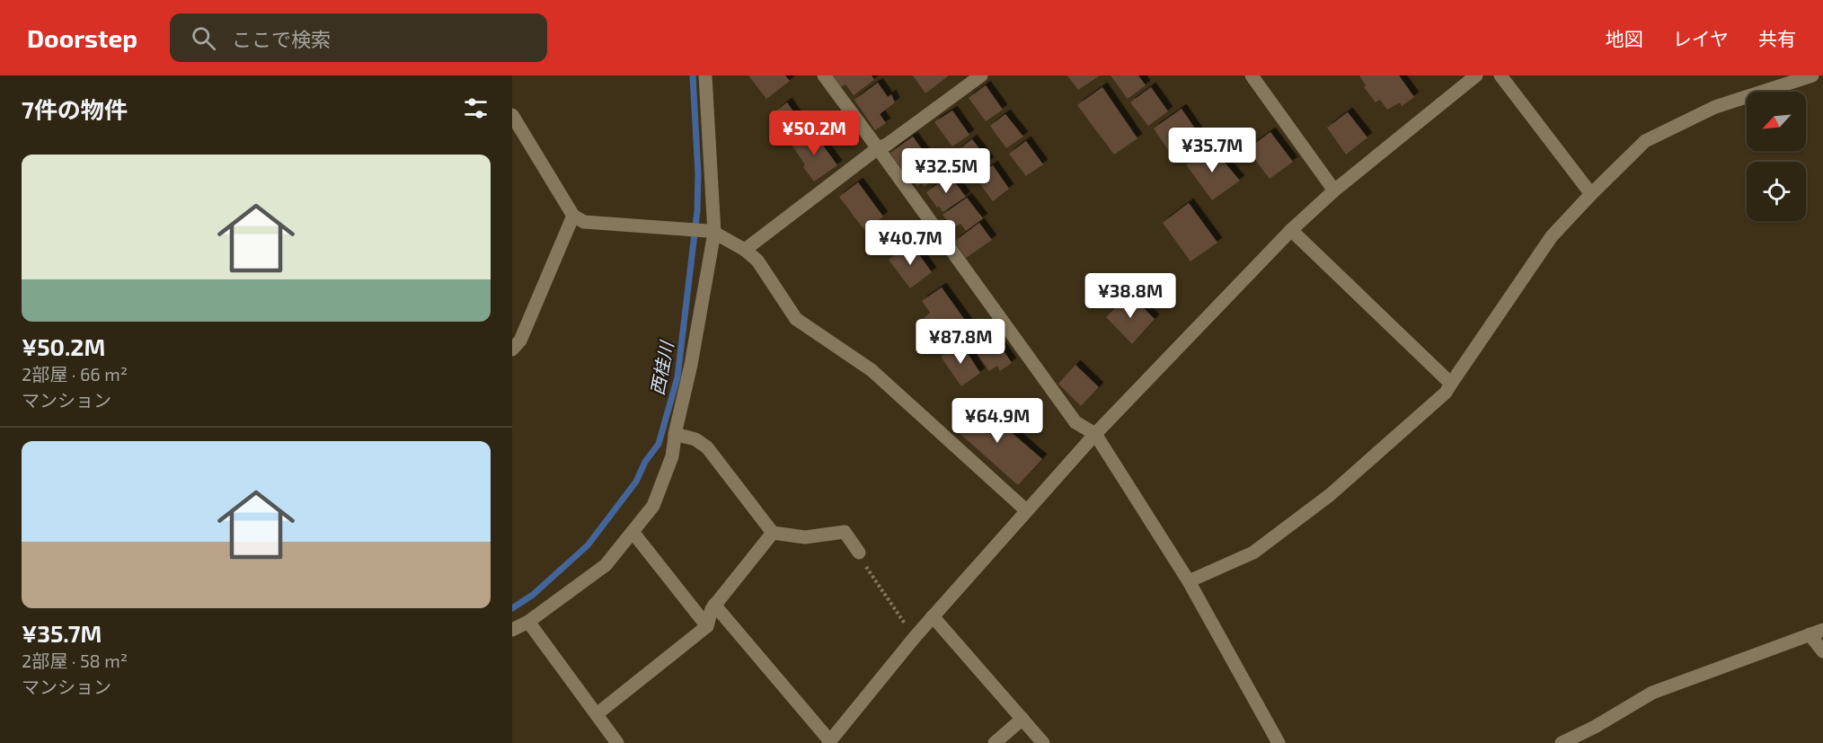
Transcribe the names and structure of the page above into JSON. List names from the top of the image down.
{
  "water": ["西桂川"],
  "north": "bottom left",
  "page": {
    "header": "Doorstep",
    "search": "ここで検索",
    "nav": ["地図", "レイヤ", "共有"],
    "heading": "7件の物件",
    "price": [
      "¥50.2M",
      "¥35.7M",
      "¥32.5M",
      "¥40.7M",
      "¥38.8M",
      "¥87.8M",
      "¥64.9M"
    ],
    "list": [
      {
        "name": "¥50.2M",
        "note": "2部屋 · 66 m² · マンション"
      },
      {
        "name": "¥35.7M",
        "note": "2部屋 · 58 m² · マンション"
      }
    ]
  }
}
